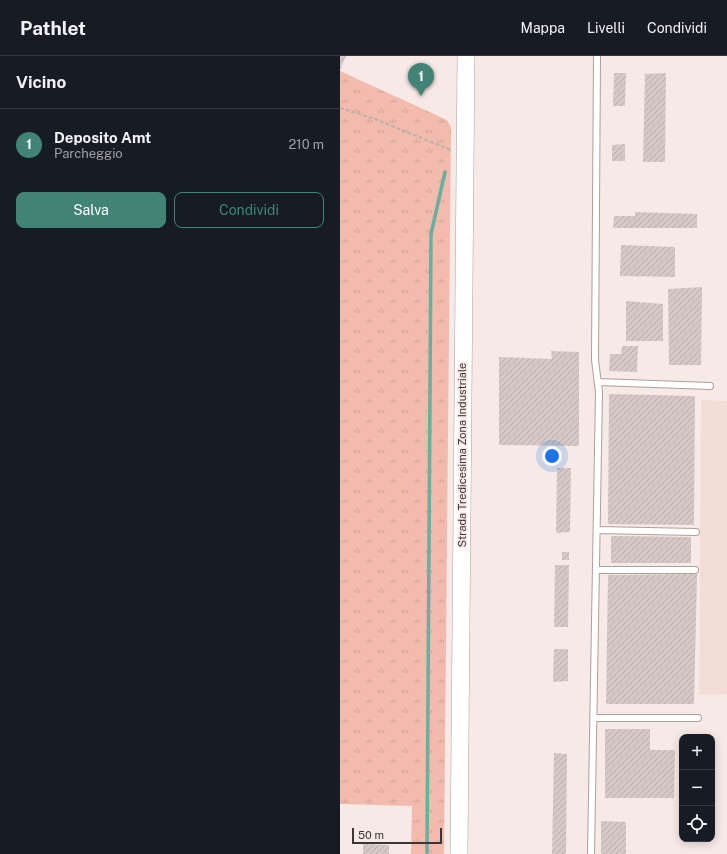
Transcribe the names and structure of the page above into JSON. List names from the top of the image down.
{
  "streets": {
    "street": ["Strada Tredicesima Zona Industriale"]
  },
  "scale_bar": "50 m",
  "page": {
    "header": "Pathlet",
    "nav": ["Mappa", "Livelli", "Condividi"],
    "heading": "Vicino",
    "pins": "1",
    "list": [
      {
        "mark": "1",
        "name": "Deposito Amt",
        "note": "Parcheggio",
        "value": "210 m"
      }
    ],
    "buttons": ["Salva", "Condividi"],
    "map_buttons": ["+", "−"],
    "scale": "50 m"
  }
}
